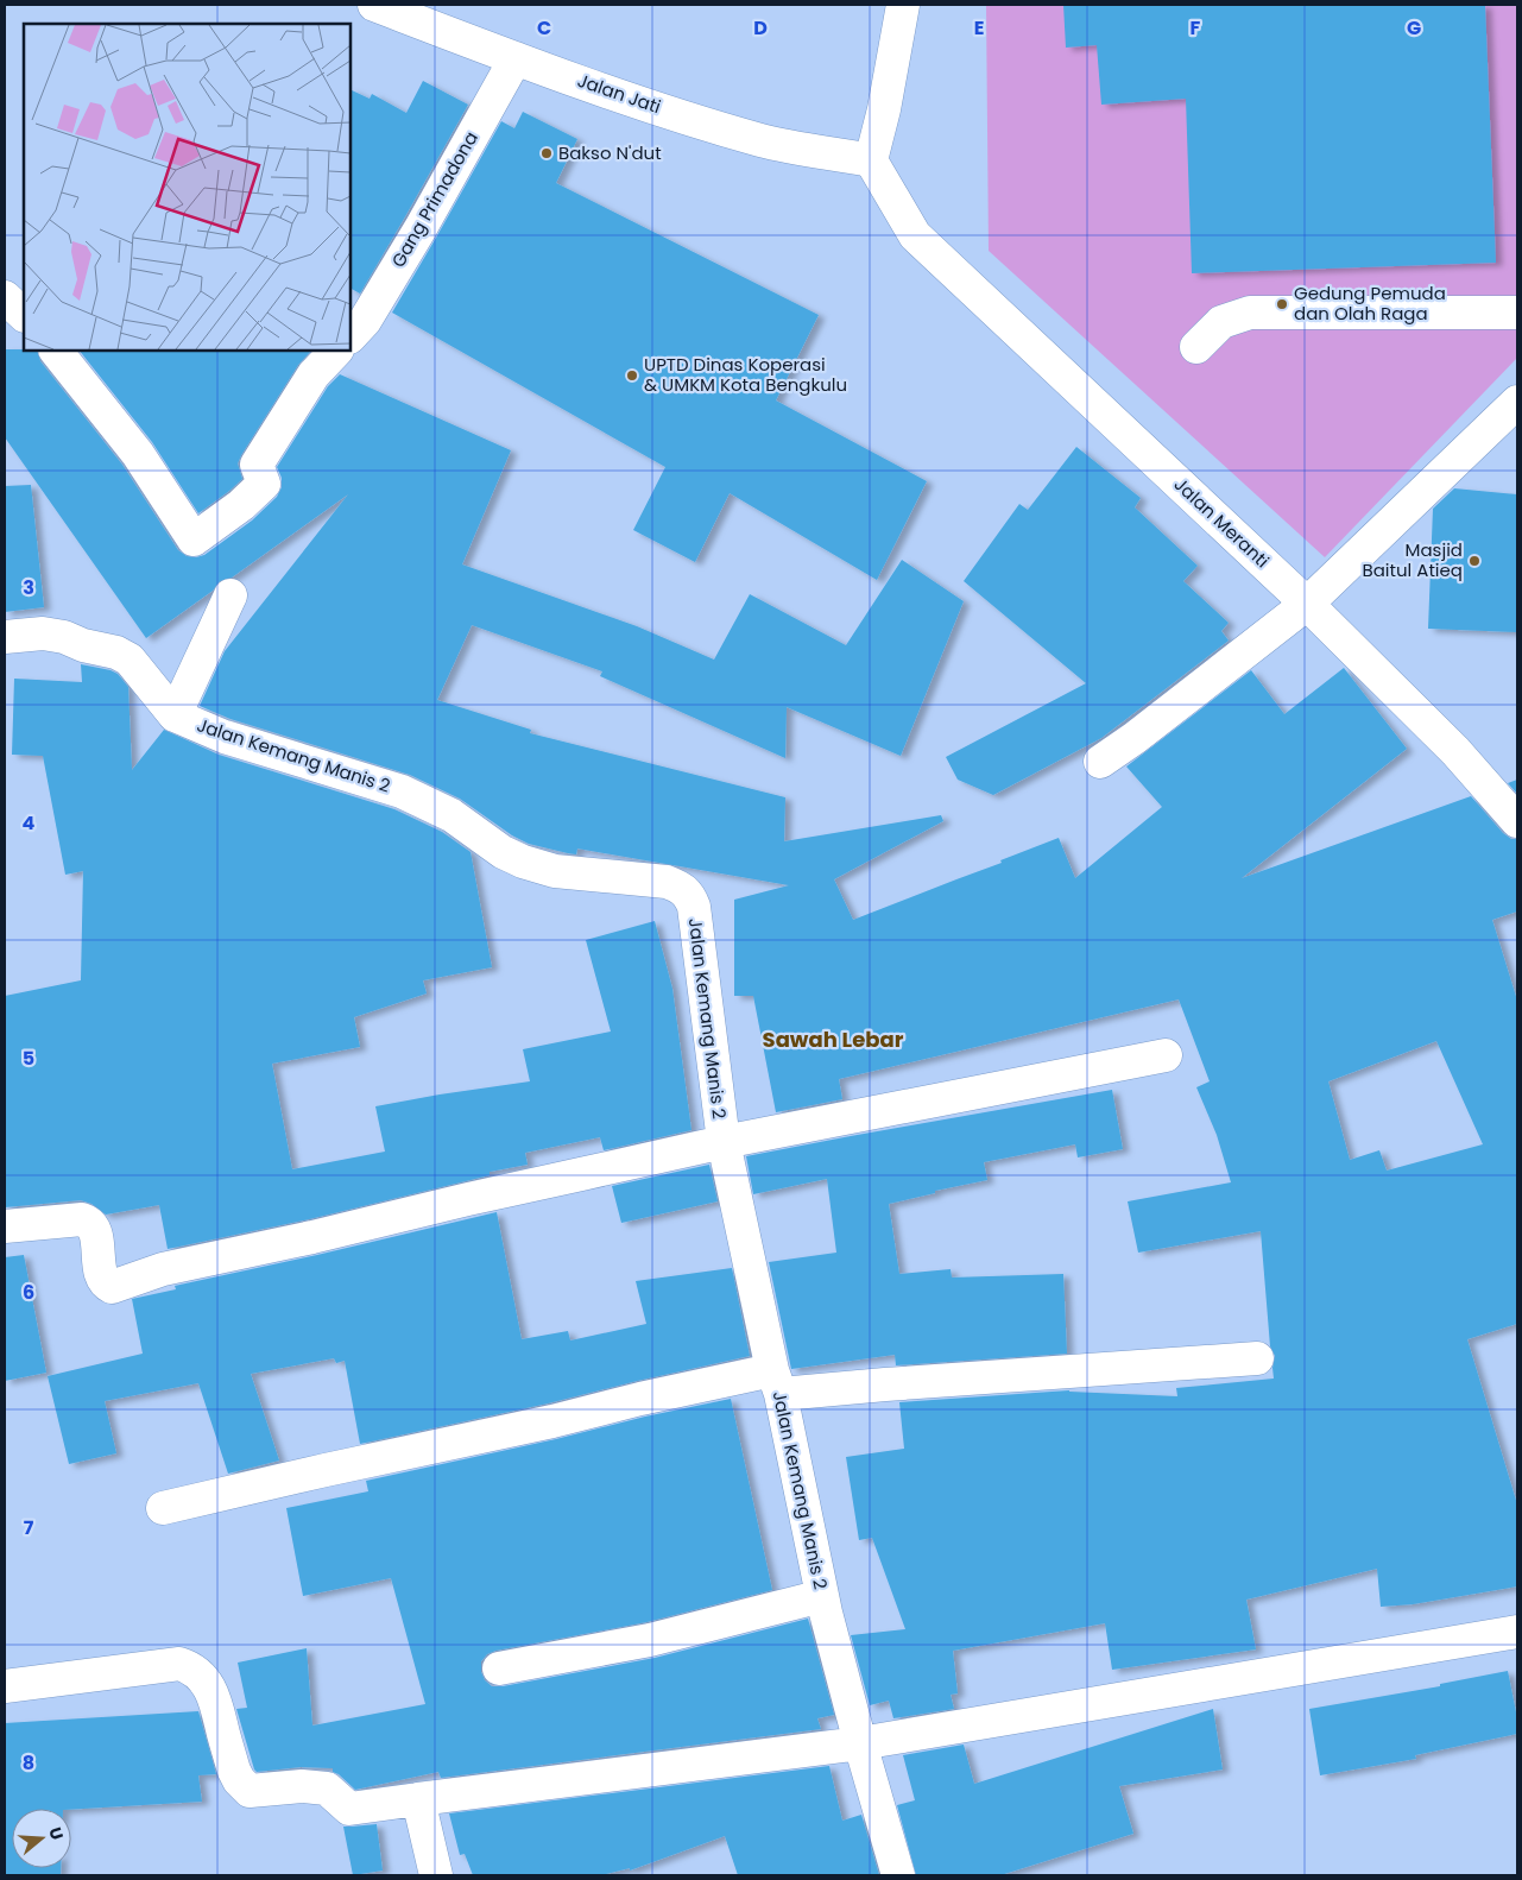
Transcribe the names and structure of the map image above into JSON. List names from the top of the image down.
{
  "streets": {
    "street": [
      "Jalan Jati",
      "Gang Primadona",
      "Jalan Meranti",
      "Jalan Kemang Manis 2"
    ]
  },
  "crossings": [
    ["Jalan Jati", "Gang Primadona"],
    ["Jalan Jati", "Jalan Meranti"]
  ],
  "districts": ["Sawah Lebar"],
  "places": [
    "Bakso N'dut",
    "Gedung Pemuda dan Olah Raga",
    "UPTD Dinas Koperasi & UMKM Kota Bengkulu",
    "Masjid Baitul Atieq"
  ],
  "north": "right",
  "grid": {
    "columns": [
      "C",
      "D",
      "E",
      "F",
      "G"
    ],
    "rows": [
      "3",
      "4",
      "5",
      "6",
      "7",
      "8"
    ]
  }
}
